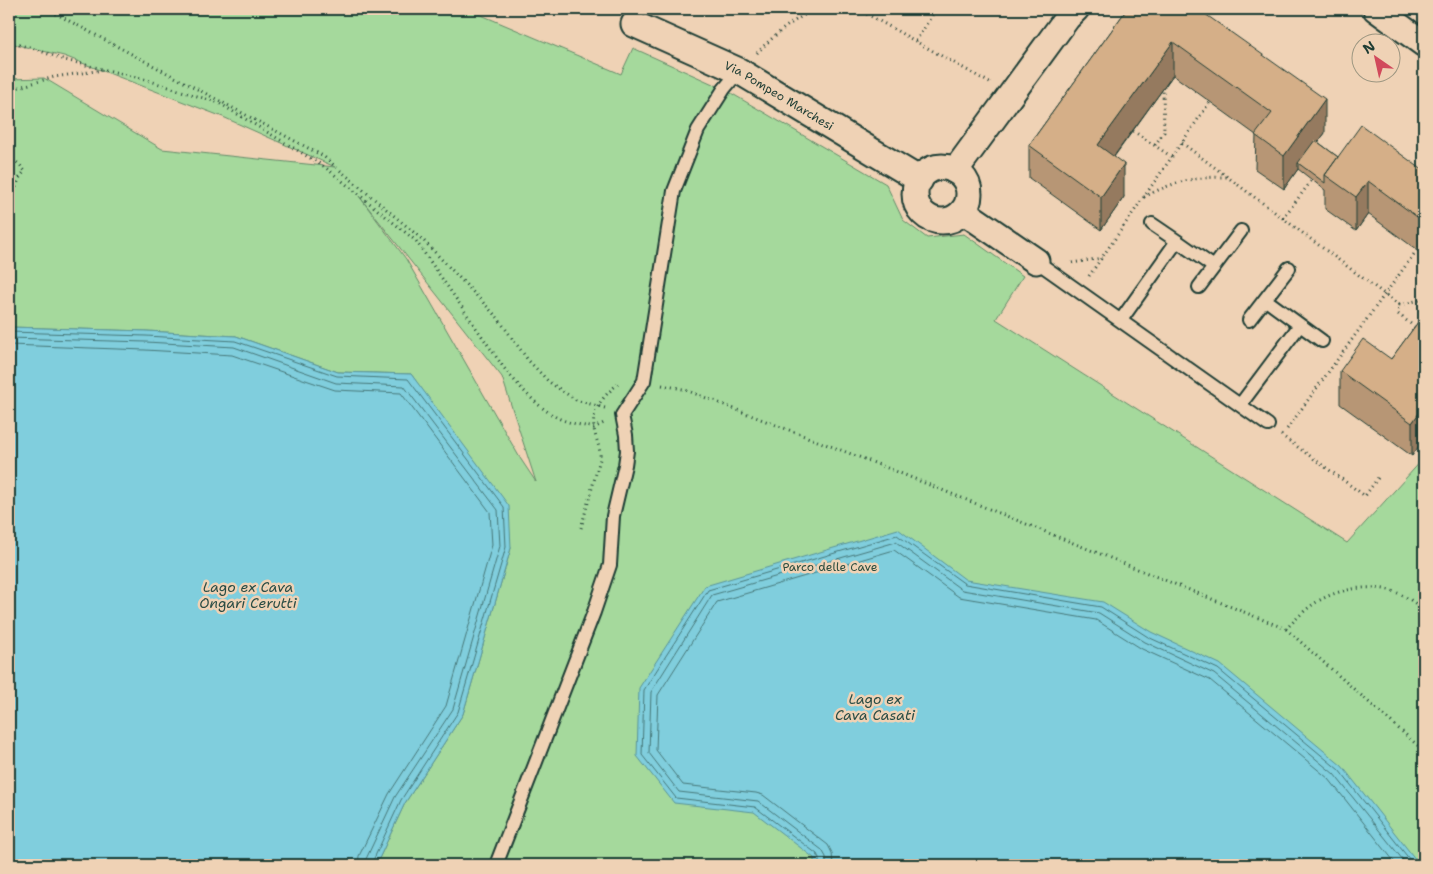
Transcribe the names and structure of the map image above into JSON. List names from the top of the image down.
{
  "streets": {
    "street": ["Via Pompeo Marchesi"]
  },
  "water": ["Lago ex Cava Ongari Cerutti", "Lago ex Cava Casati"],
  "parks": ["Parco delle Cave"],
  "north": "top left"
}
